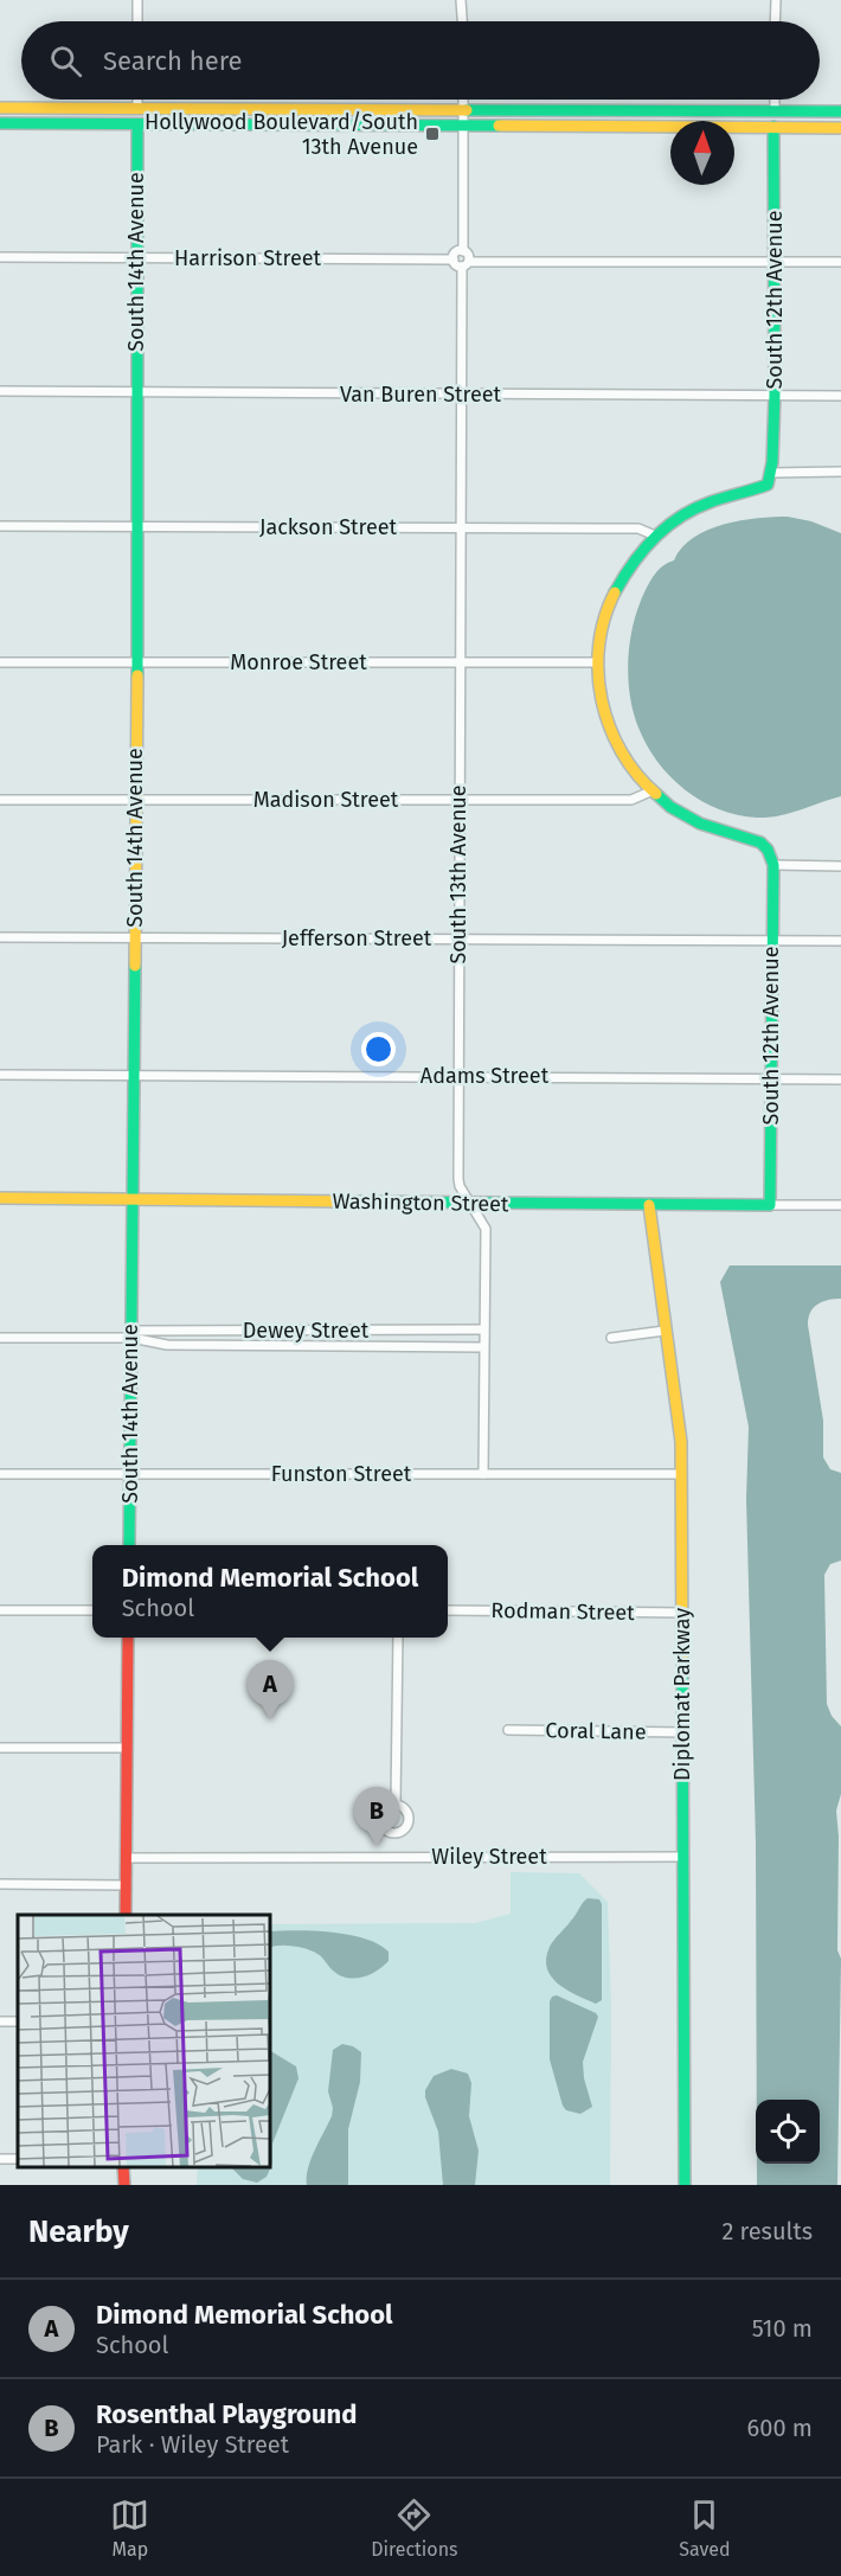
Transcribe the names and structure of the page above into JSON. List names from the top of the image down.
{
  "streets": {
    "street": [
      "Harrison Street",
      "South 14th Avenue",
      "South 12th Avenue",
      "Van Buren Street",
      "Jackson Street",
      "Monroe Street",
      "Madison Street",
      "South 13th Avenue",
      "Jefferson Street",
      "Adams Street",
      "Washington Street",
      "Dewey Street",
      "Funston Street",
      "Rodman Street",
      "Diplomat Parkway",
      "Coral Lane",
      "Wiley Street"
    ]
  },
  "crossings": [
    ["Harrison Street", "South 14th Avenue"],
    ["Harrison Street", "South 13th Avenue"],
    ["South 14th Avenue", "Van Buren Street"],
    ["South 14th Avenue", "Jackson Street"],
    ["South 14th Avenue", "Monroe Street"],
    ["South 14th Avenue", "Madison Street"],
    ["South 14th Avenue", "Jefferson Street"],
    ["South 14th Avenue", "Adams Street"],
    ["South 14th Avenue", "Washington Street"],
    ["South 14th Avenue", "Dewey Street"],
    ["South 14th Avenue", "Funston Street"],
    ["South 12th Avenue", "Van Buren Street"],
    ["South 12th Avenue", "Jefferson Street"],
    ["South 12th Avenue", "Adams Street"],
    ["South 12th Avenue", "Washington Street"],
    ["Van Buren Street", "South 13th Avenue"],
    ["Jackson Street", "South 13th Avenue"],
    ["Monroe Street", "South 13th Avenue"],
    ["Madison Street", "South 13th Avenue"],
    ["South 13th Avenue", "Jefferson Street"],
    ["South 13th Avenue", "Adams Street"],
    ["South 13th Avenue", "Washington Street"],
    ["South 13th Avenue", "Dewey Street"],
    ["South 13th Avenue", "Funston Street"],
    ["Washington Street", "Diplomat Parkway"],
    ["Funston Street", "Diplomat Parkway"],
    ["Rodman Street", "Diplomat Parkway"],
    ["Diplomat Parkway", "Coral Lane"],
    ["Diplomat Parkway", "Wiley Street"]
  ],
  "places": {
    "transit": ["Hollywood Boulevard/South 13th Avenue"]
  },
  "north": "top",
  "page": {
    "search": "Search here",
    "popup": ["Dimond Memorial School", "School"],
    "pins": ["A", "B"],
    "heading": ["Nearby", "2 results"],
    "list": [
      {
        "mark": "A",
        "name": "Dimond Memorial School",
        "note": "School",
        "value": "510 m"
      },
      {
        "mark": "B",
        "name": "Rosenthal Playground",
        "note": "Park · Wiley Street",
        "value": "600 m"
      }
    ],
    "nav": ["Map", "Directions", "Saved"]
  }
}
